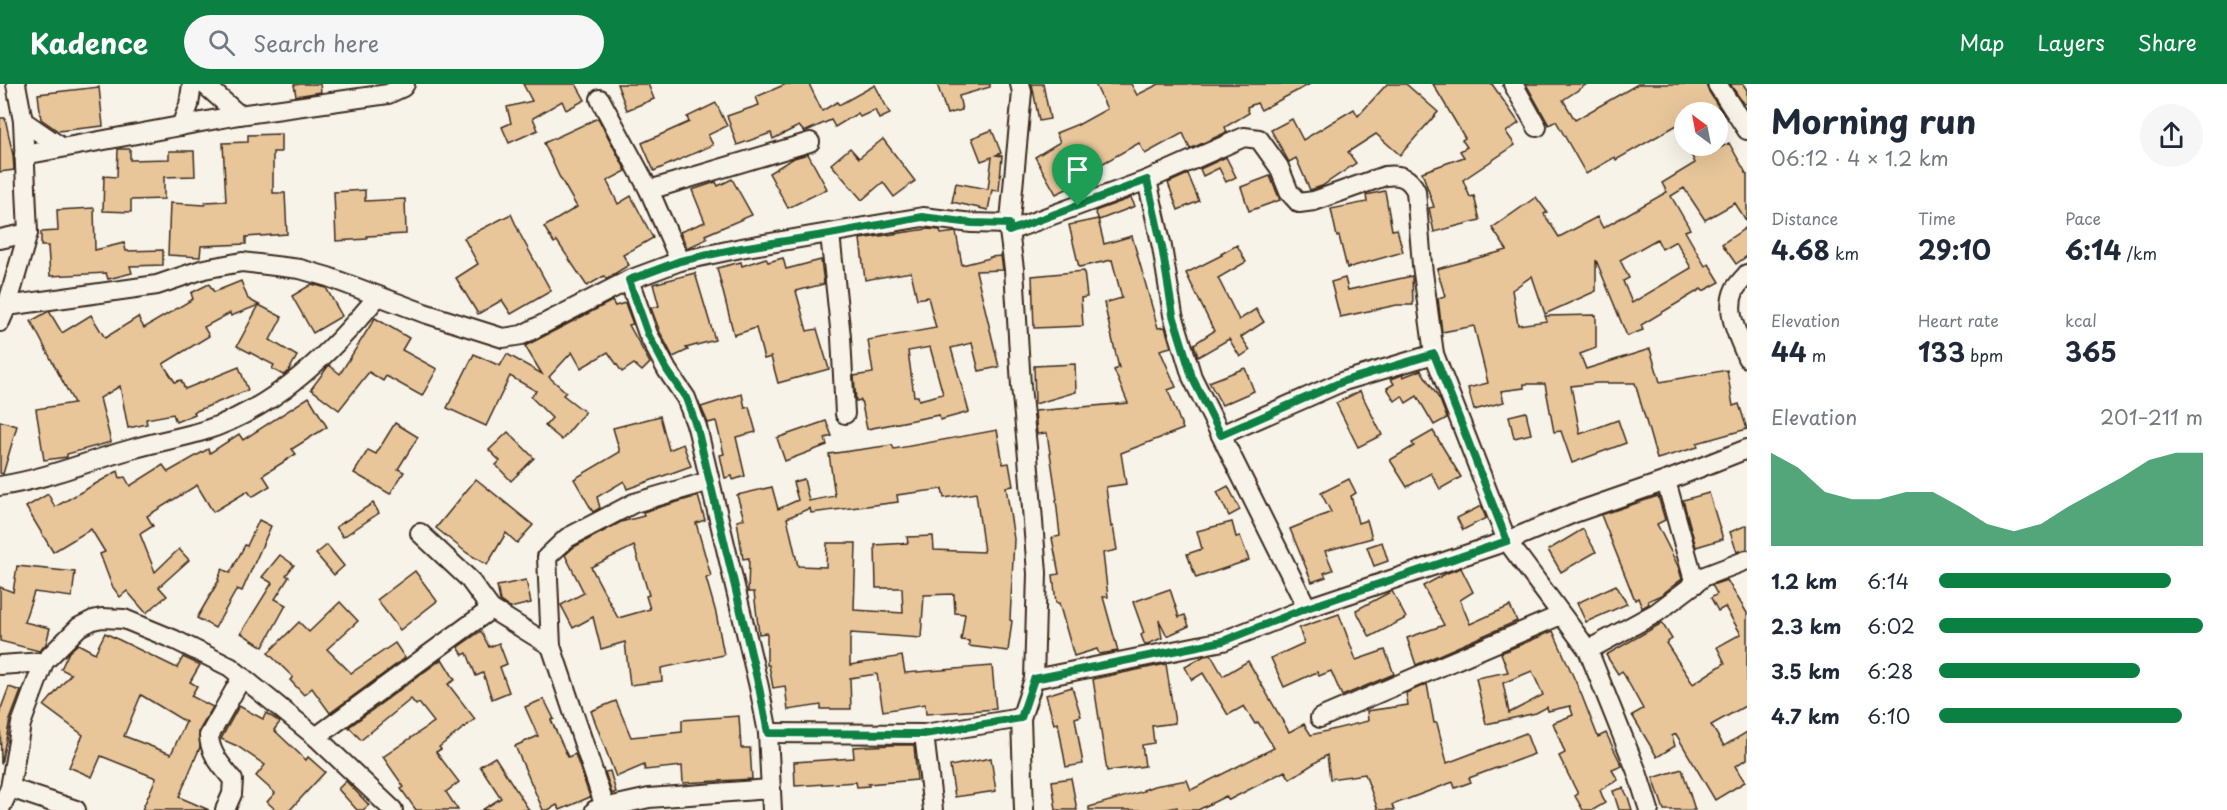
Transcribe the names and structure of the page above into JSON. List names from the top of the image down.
{
  "north": "top left",
  "page": {
    "header": "Kadence",
    "search": "Search here",
    "nav": ["Map", "Layers", "Share"],
    "heading": ["Morning run", "06:12 · 4 × 1.2 km"],
    "stats": [
      ["Distance", "4.68 km"],
      ["Time", "29:10"],
      ["Pace", "6:14 /km"],
      ["Elevation", "44 m"],
      ["Heart rate", "133 bpm"],
      ["kcal", "365"]
    ],
    "chart": ["Elevation", "201–211 m"],
    "list": [
      {
        "name": "1.2 km",
        "note": "6:14"
      },
      {
        "name": "2.3 km",
        "note": "6:02"
      },
      {
        "name": "3.5 km",
        "note": "6:28"
      },
      {
        "name": "4.7 km",
        "note": "6:10"
      }
    ]
  }
}
